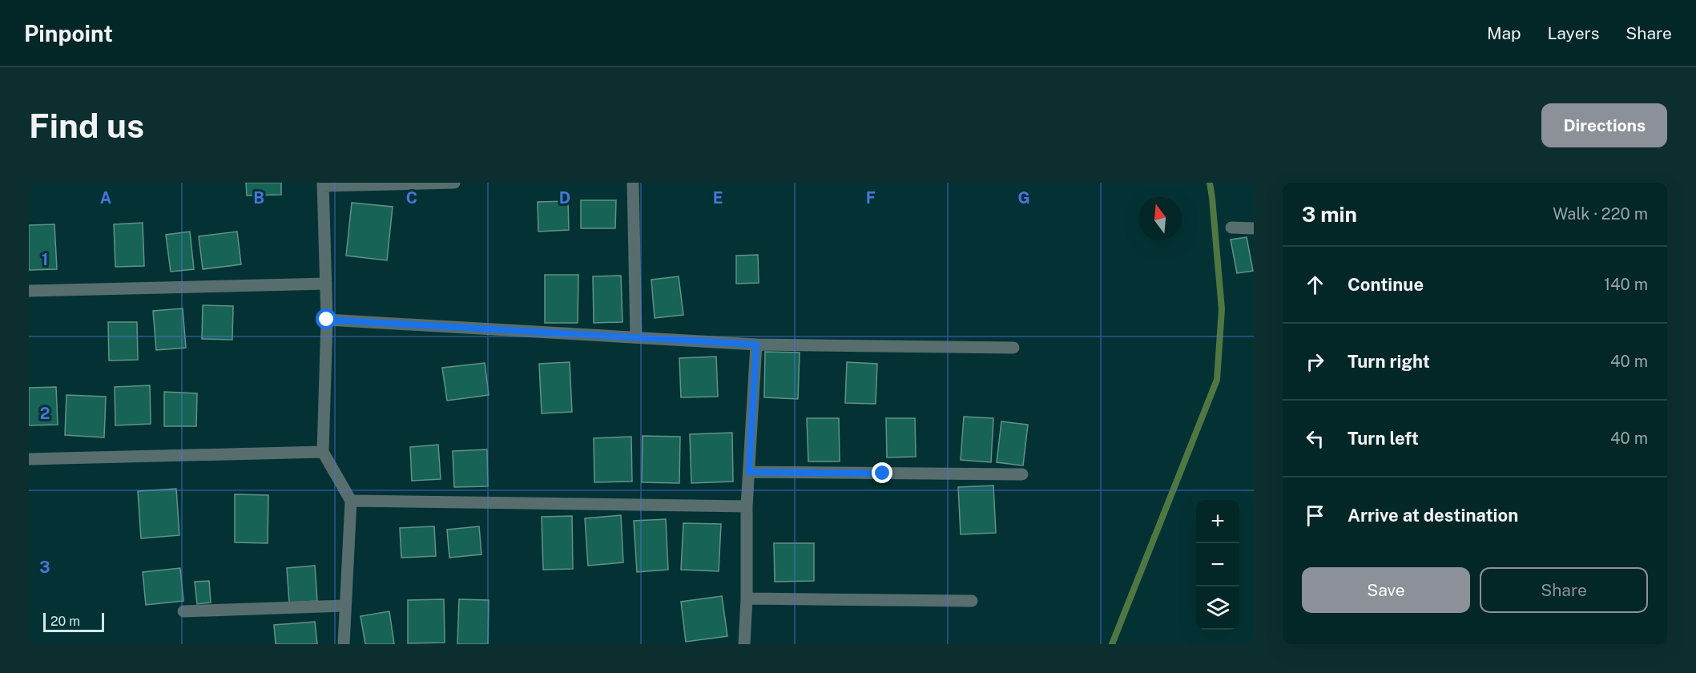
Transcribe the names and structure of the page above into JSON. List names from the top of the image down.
{
  "scale_bar": "20 m",
  "north": "top",
  "page": {
    "header": "Pinpoint",
    "nav": ["Map", "Layers", "Share"],
    "buttons": [
      "Directions",
      ["Save", "Share"]
    ],
    "title": "Find us",
    "heading": ["3 min", "Walk · 220 m"],
    "list": [
      ["Continue", "140 m"],
      ["Turn right", "40 m"],
      ["Turn left", "40 m"],
      "Arrive at destination"
    ],
    "map_buttons": ["+", "−"],
    "scale": "20 m"
  },
  "grid": {
    "columns": [
      "A",
      "B",
      "C",
      "D",
      "E",
      "F",
      "G"
    ],
    "rows": ["1", "2", "3"]
  }
}
